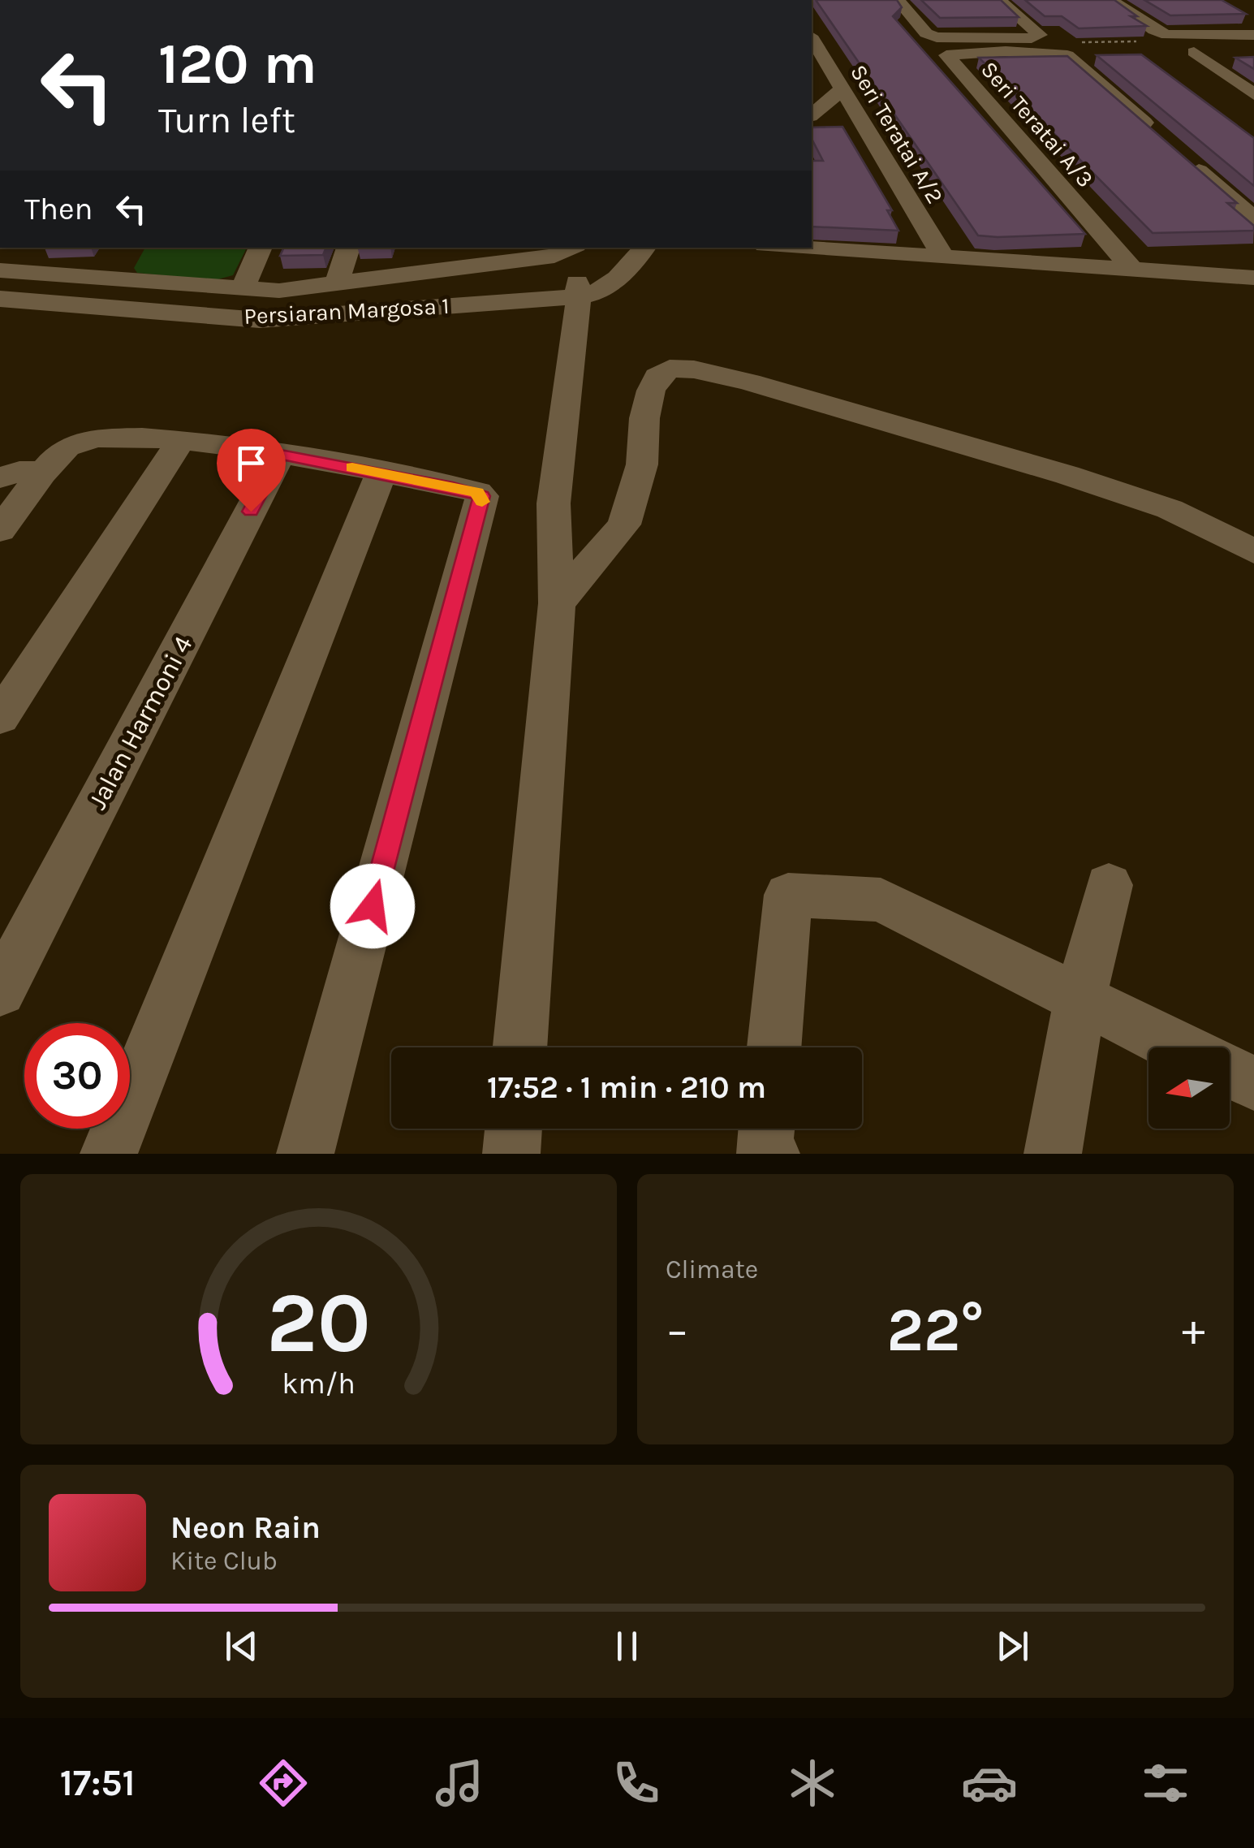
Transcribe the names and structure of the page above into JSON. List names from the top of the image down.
{
  "streets": {
    "street": [
      "Seri Teratai A/3",
      "Seri Teratai A/2",
      "Persiaran Margosa 1",
      "Jalan Harmoni 4"
    ]
  },
  "north": "left",
  "page": {
    "turn": ["120 m", "Turn left"],
    "then": "Then",
    "limit": "30",
    "trip": "17:52 · 1 min · 210 m",
    "tile": "Climate",
    "heat": ["−", "22°", "+"],
    "song": ["Neon Rain", "Kite Club"],
    "tabs": "17:51",
    "gauge": ["20", "km/h"]
  }
}
